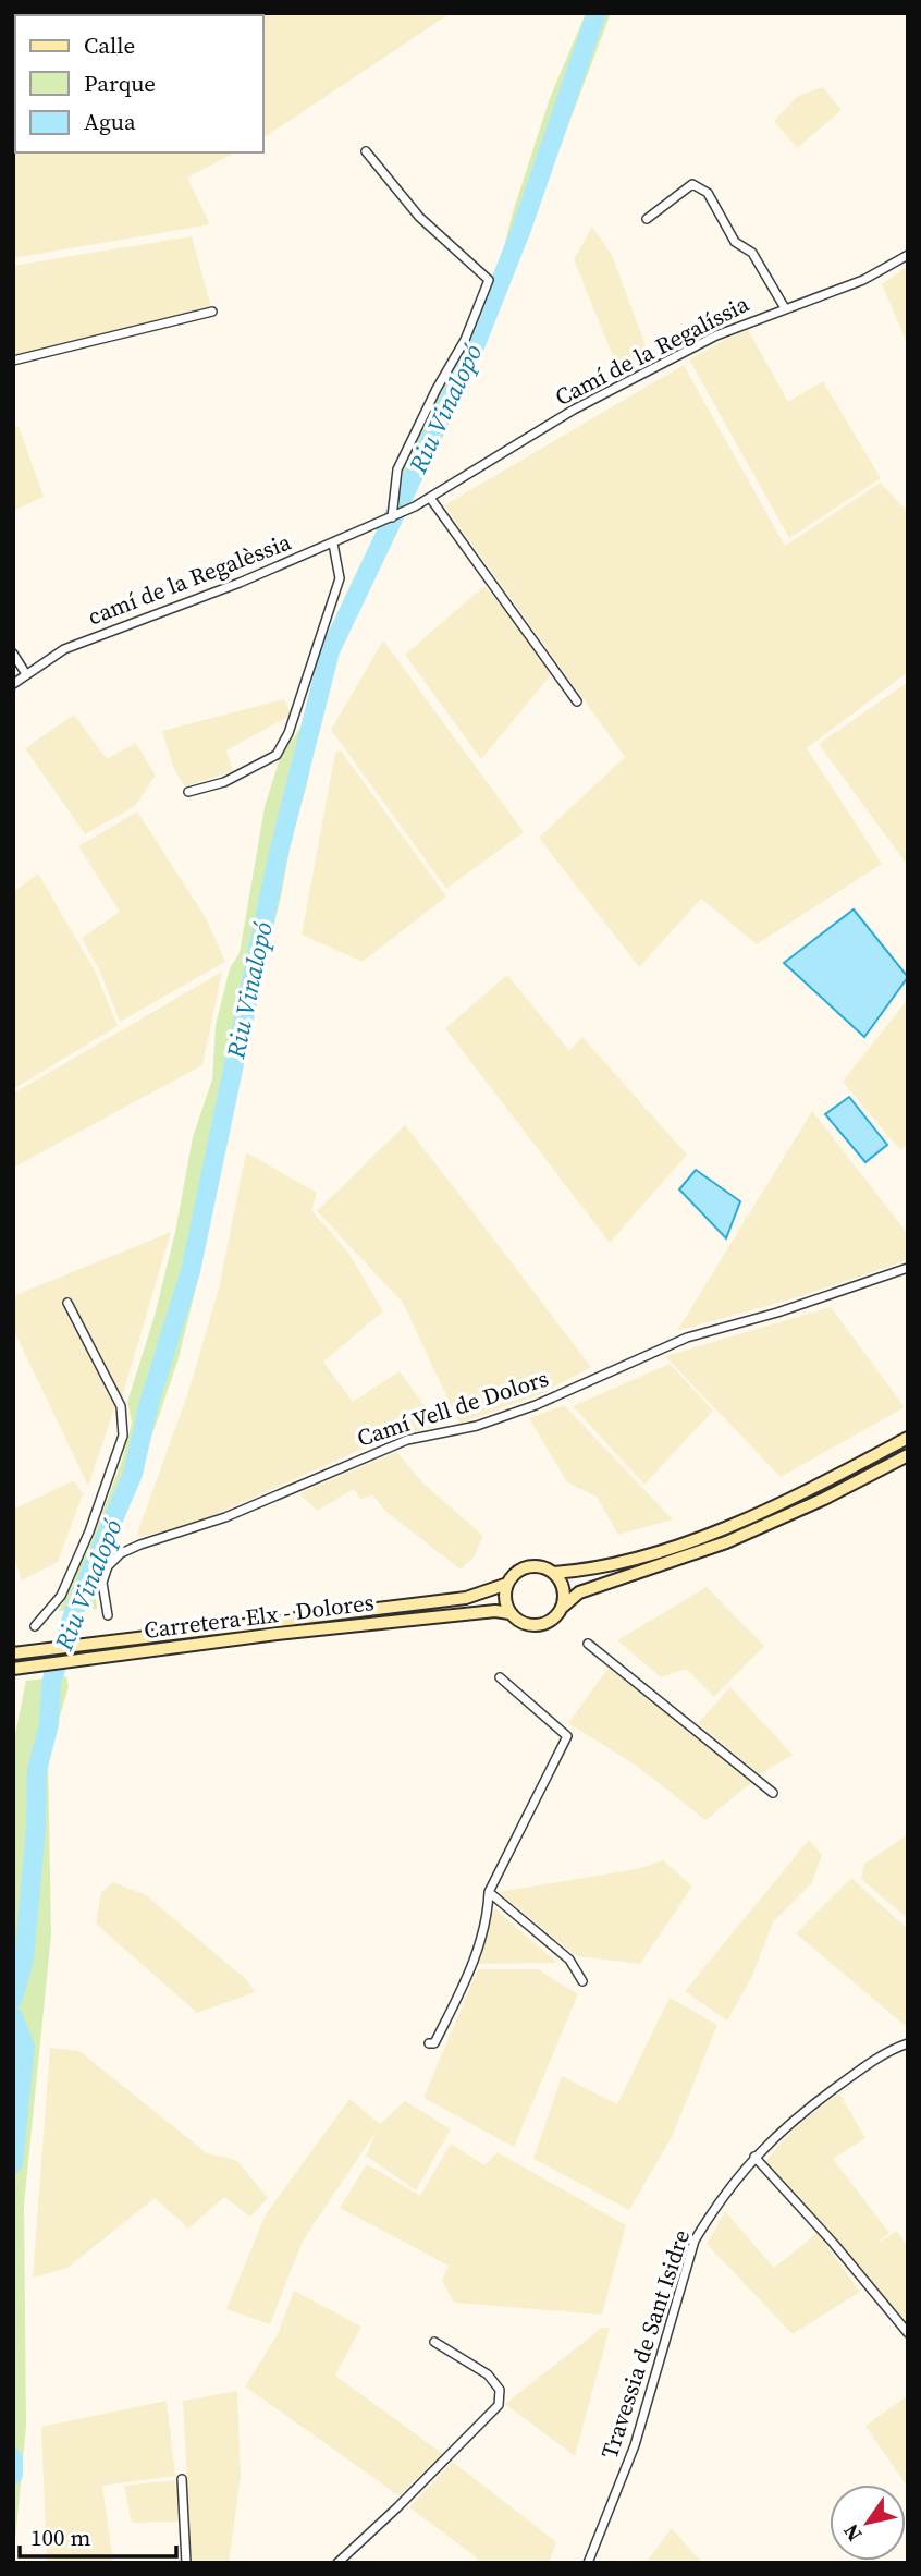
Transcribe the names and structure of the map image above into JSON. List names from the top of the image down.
{
  "streets": {
    "main road": ["Carretera Elx - Dolores"],
    "street": [
      "Camí de la Regalíssia",
      "camí de la Regalèssia",
      "Camí Vell de Dolors",
      "Travessia de Sant Isidre"
    ]
  },
  "crossings": [
    ["Camí de la Regalíssia", "camí de la Regalèssia"]
  ],
  "water": ["Riu Vinalopó"],
  "legend": ["Calle", "Parque", "Agua"],
  "scale_bar": "100 m",
  "north": "bottom left"
}
